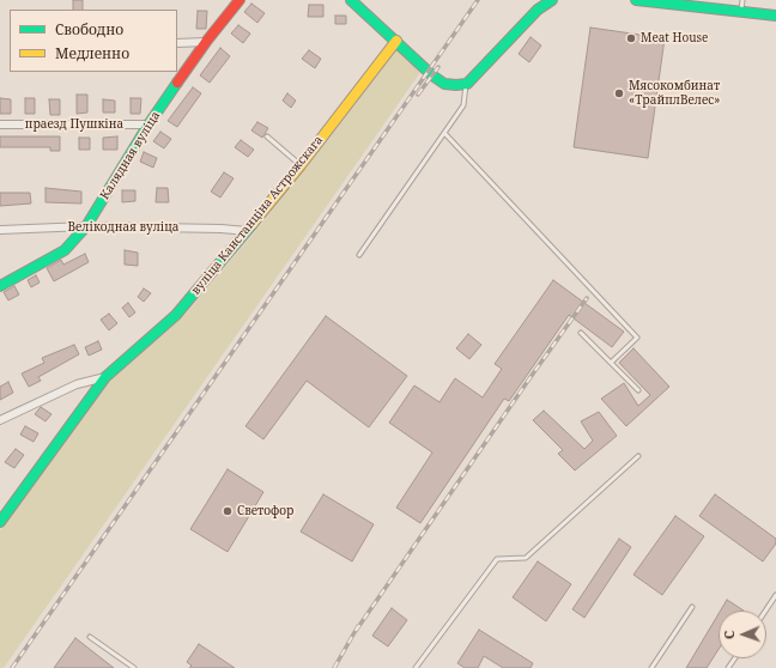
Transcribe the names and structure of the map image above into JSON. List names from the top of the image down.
{
  "streets": {
    "street": [
      "праезд Пушкіна",
      "Калядная вуліца",
      "вуліца Канстанціна Астрожскага",
      "Велікодная вуліца"
    ]
  },
  "crossings": [
    ["праезд Пушкіна", "Калядная вуліца"],
    ["Калядная вуліца", "Велікодная вуліца"],
    ["вуліца Канстанціна Астрожскага", "Велікодная вуліца"]
  ],
  "places": ["Meat House", "Мясокомбинат «ТрайплВелес»", "Светофор"],
  "legend": ["Свободно", "Медленно"],
  "north": "left"
}
